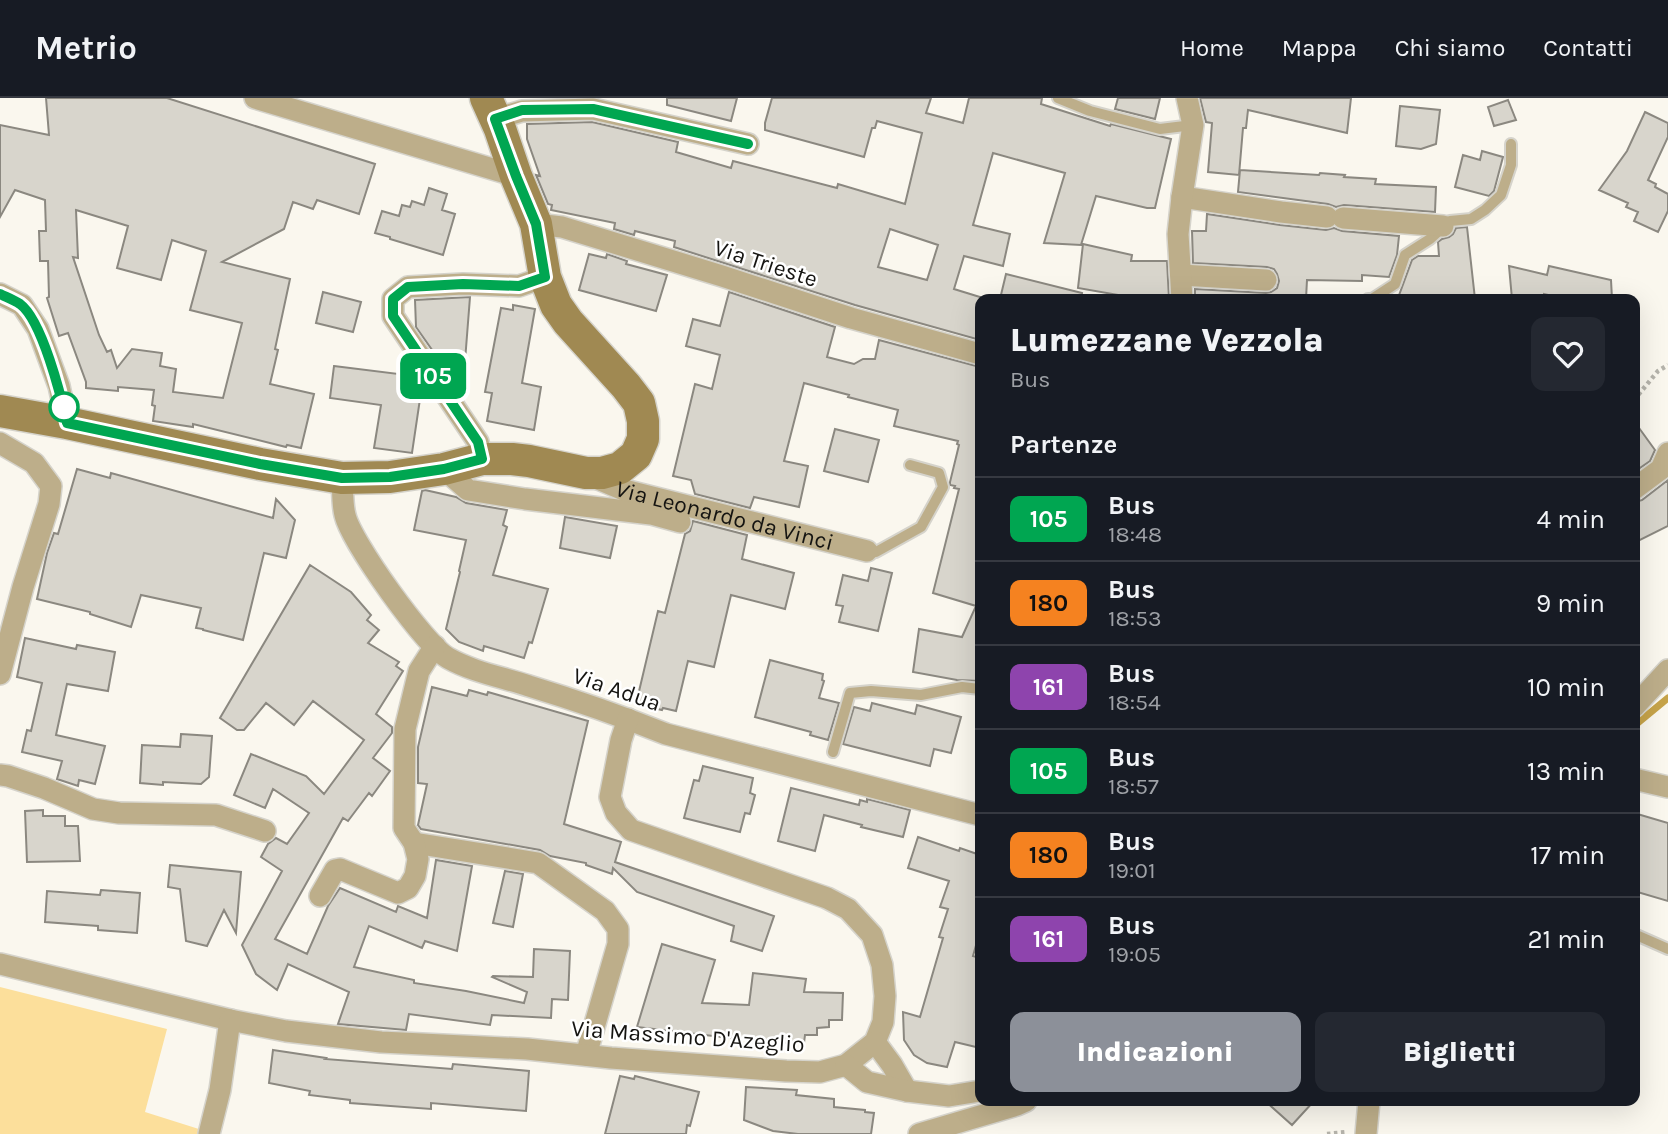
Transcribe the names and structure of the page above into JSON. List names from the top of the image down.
{
  "streets": {
    "main road": ["Via Leonardo da Vinci"],
    "street": ["Via Trieste", "Via Adua", "Via Massimo D'Azeglio"]
  },
  "crossings": [
    ["Via Trieste", "Via Leonardo da Vinci"],
    ["Via Leonardo da Vinci", "Via Adua"]
  ],
  "lines": ["bus line 105"],
  "page": {
    "header": "Metrio",
    "nav": [
      "Home",
      "Mappa",
      "Chi siamo",
      "Contatti"
    ],
    "on_map": "105",
    "heading": [
      ["Lumezzane Vezzola", "Bus"],
      "Partenze"
    ],
    "list": [
      {
        "mark": "105",
        "name": "Bus",
        "note": "18:48",
        "value": "4 min"
      },
      {
        "mark": "180",
        "name": "Bus",
        "note": "18:53",
        "value": "9 min"
      },
      {
        "mark": "161",
        "name": "Bus",
        "note": "18:54",
        "value": "10 min"
      },
      {
        "mark": "105",
        "name": "Bus",
        "note": "18:57",
        "value": "13 min"
      },
      {
        "mark": "180",
        "name": "Bus",
        "note": "19:01",
        "value": "17 min"
      },
      {
        "mark": "161",
        "name": "Bus",
        "note": "19:05",
        "value": "21 min"
      }
    ],
    "buttons": ["Indicazioni", "Biglietti"]
  }
}
